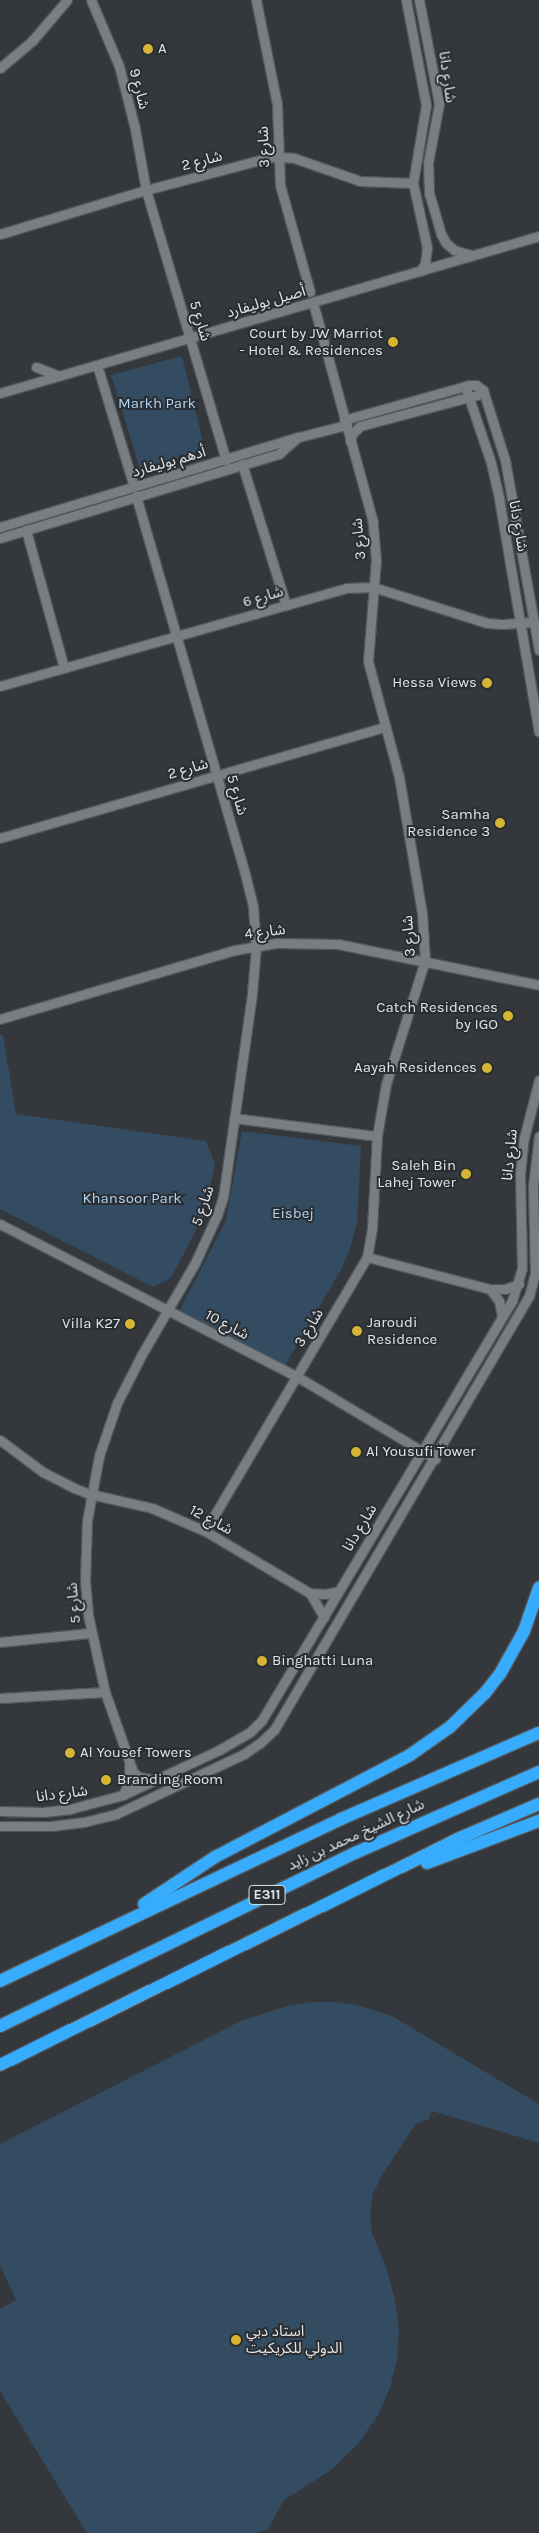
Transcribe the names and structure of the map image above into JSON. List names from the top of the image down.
{
  "streets": {
    "highway": ["شارع الشيخ محمد بن زايد", "E311"],
    "street": [
      "شارع دانا",
      "شارع 9",
      "شارع 3",
      "شارع 2",
      "أصيل بوليفارد",
      "شارع 5",
      "أدهم بوليفارد",
      "شارع 6",
      "شارع 4",
      "شارع 10",
      "شارع 12"
    ]
  },
  "crossings": [
    ["شارع دانا", "شارع 2"],
    ["شارع دانا", "أصيل بوليفارد"],
    ["شارع دانا", "شارع 5"],
    ["شارع دانا", "أدهم بوليفارد"],
    ["شارع دانا", "شارع 6"],
    ["شارع دانا", "شارع 10"],
    ["شارع دانا", "شارع 12"],
    ["شارع 9", "شارع 2"],
    ["شارع 9", "شارع 5"],
    ["شارع 3", "شارع 2"],
    ["شارع 3", "أصيل بوليفارد"],
    ["شارع 3", "أدهم بوليفارد"],
    ["شارع 3", "شارع 6"],
    ["شارع 3", "شارع 4"],
    ["شارع 3", "شارع 10"],
    ["شارع 3", "شارع 12"],
    ["شارع 2", "شارع 5"],
    ["أصيل بوليفارد", "شارع 5"],
    ["شارع 5", "أدهم بوليفارد"],
    ["شارع 5", "شارع 6"],
    ["شارع 5", "شارع 4"],
    ["شارع 5", "شارع 10"],
    ["شارع 5", "شارع 12"]
  ],
  "parks": ["Markh Park", "Khansoor Park", "Eisbej"],
  "places": [
    "A",
    "Court by JW Marriot - Hotel & Residences",
    "Hessa Views",
    "Samha Residence 3",
    "Catch Residences by IGO",
    "Aayah Residences",
    "Saleh Bin Lahej Tower",
    "Villa K27",
    "Jaroudi Residence",
    "Al Yousufi Tower",
    "Binghatti Luna",
    "Al Yousef Towers",
    "Branding Room",
    "استاد دبي الدولي للكريكيت"
  ]
}
